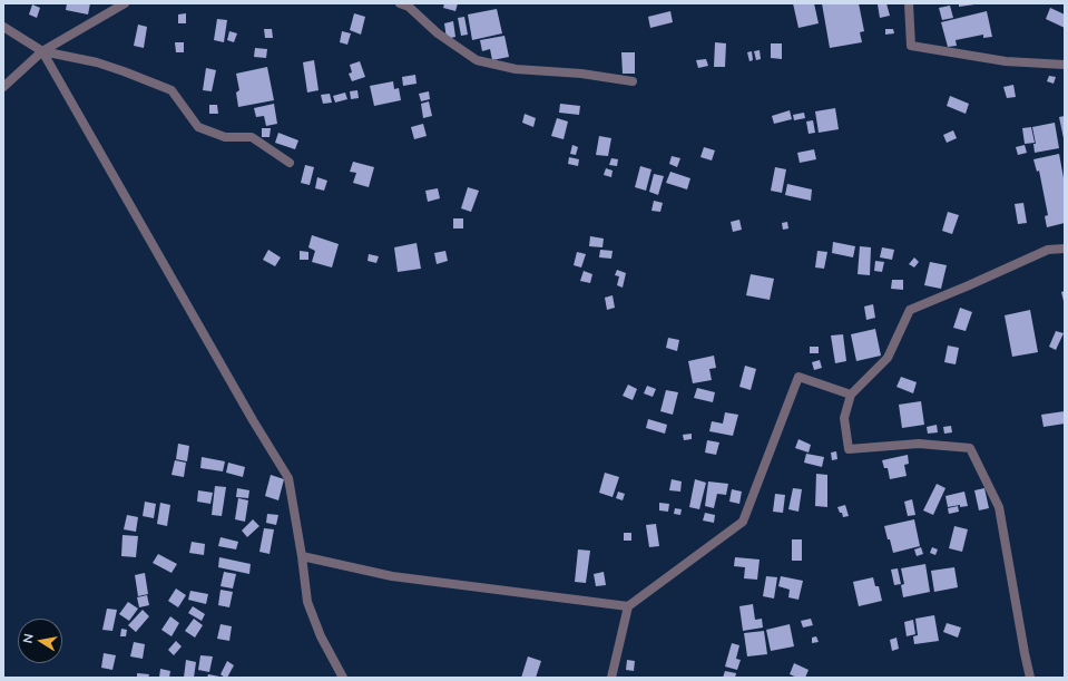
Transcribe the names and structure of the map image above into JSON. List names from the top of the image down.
{
  "north": "left"
}
